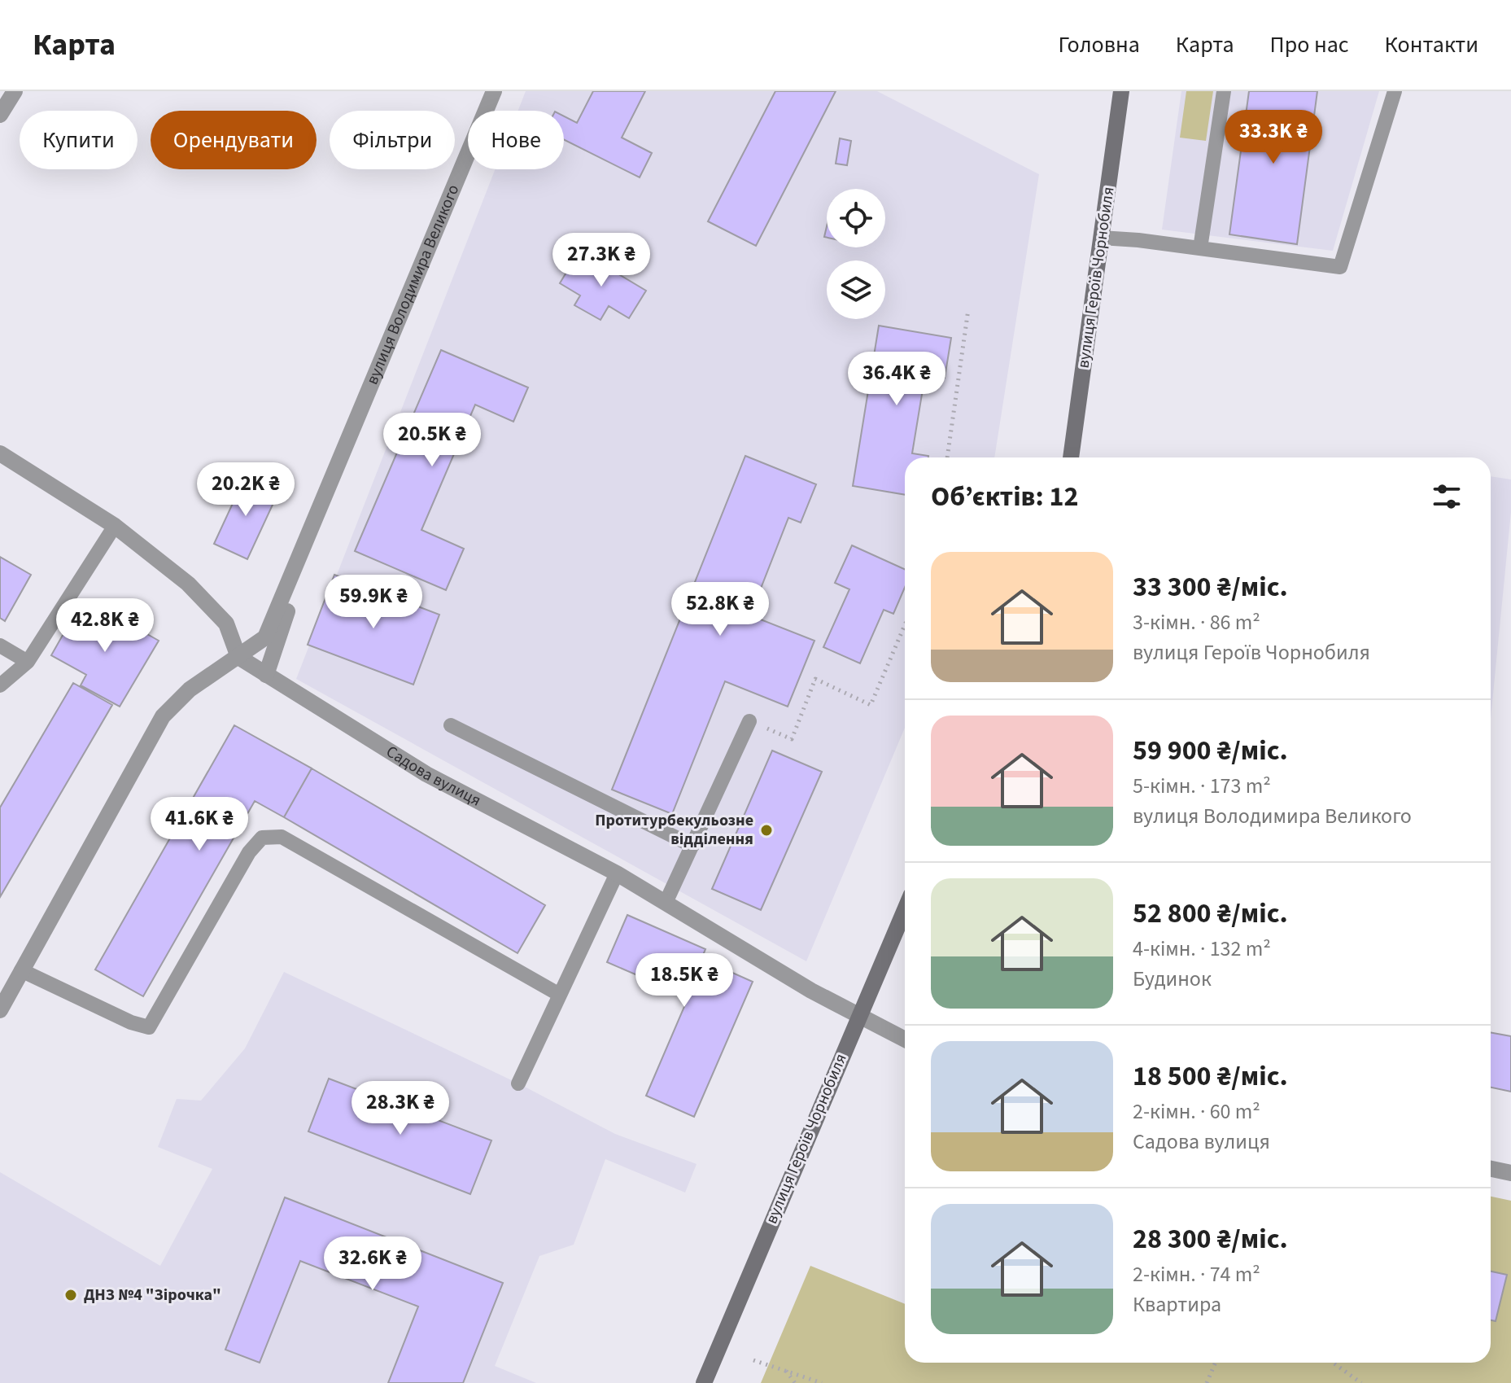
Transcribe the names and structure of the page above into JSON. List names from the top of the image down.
{
  "streets": {
    "main road": ["вулиця Героїв Чорнобиля"],
    "street": ["вулиця Володимира Великого", "Садова вулиця"]
  },
  "crossings": [
    ["вулиця Героїв Чорнобиля", "Садова вулиця"],
    ["вулиця Володимира Великого", "Садова вулиця"]
  ],
  "places": ["Протитурбекульозне відділення", "ДНЗ №4 \"Зірочка\""],
  "page": {
    "header": "Карта",
    "nav": [
      "Головна",
      "Карта",
      "Про нас",
      "Контакти"
    ],
    "price": [
      "33.3K ₴",
      "27.3K ₴",
      "36.4K ₴",
      "20.5K ₴",
      "20.2K ₴",
      "59.9K ₴",
      "52.8K ₴",
      "42.8K ₴",
      "41.6K ₴",
      "18.5K ₴",
      "28.3K ₴",
      "32.6K ₴"
    ],
    "chip": [
      "Купити",
      "Орендувати",
      "Фільтри",
      "Нове"
    ],
    "heading": "Об’єктів: 12",
    "list": [
      {
        "name": "33 300 ₴/міс.",
        "note": "3-кімн. · 86 m² · вулиця Героїв Чорнобиля"
      },
      {
        "name": "59 900 ₴/міс.",
        "note": "5-кімн. · 173 m² · вулиця Володимира Великого"
      },
      {
        "name": "52 800 ₴/міс.",
        "note": "4-кімн. · 132 m² · Будинок"
      },
      {
        "name": "18 500 ₴/міс.",
        "note": "2-кімн. · 60 m² · Садова вулиця"
      },
      {
        "name": "28 300 ₴/міс.",
        "note": "2-кімн. · 74 m² · Квартира"
      }
    ]
  }
}
